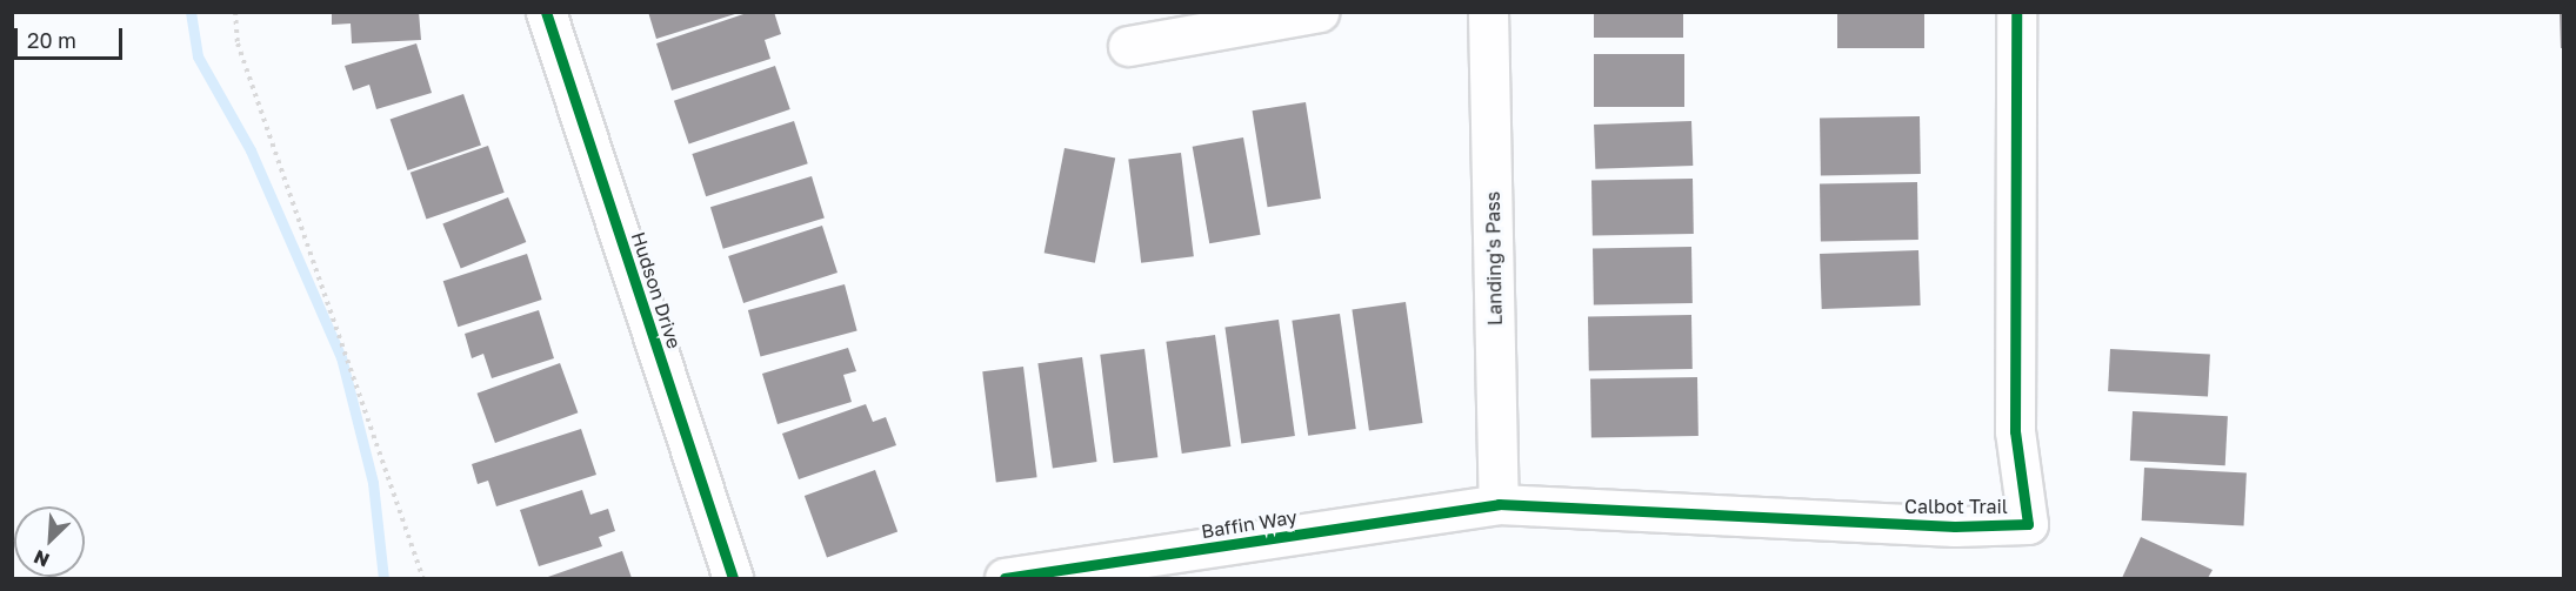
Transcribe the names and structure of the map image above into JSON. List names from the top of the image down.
{
  "streets": {
    "street": [
      "Landing's Pass",
      "Hudson Drive",
      "Calbot Trail",
      "Baffin Way"
    ]
  },
  "crossings": [
    ["Landing's Pass", "Calbot Trail"],
    ["Landing's Pass", "Baffin Way"],
    ["Calbot Trail", "Baffin Way"]
  ],
  "scale_bar": "20 m",
  "north": "bottom left"
}
